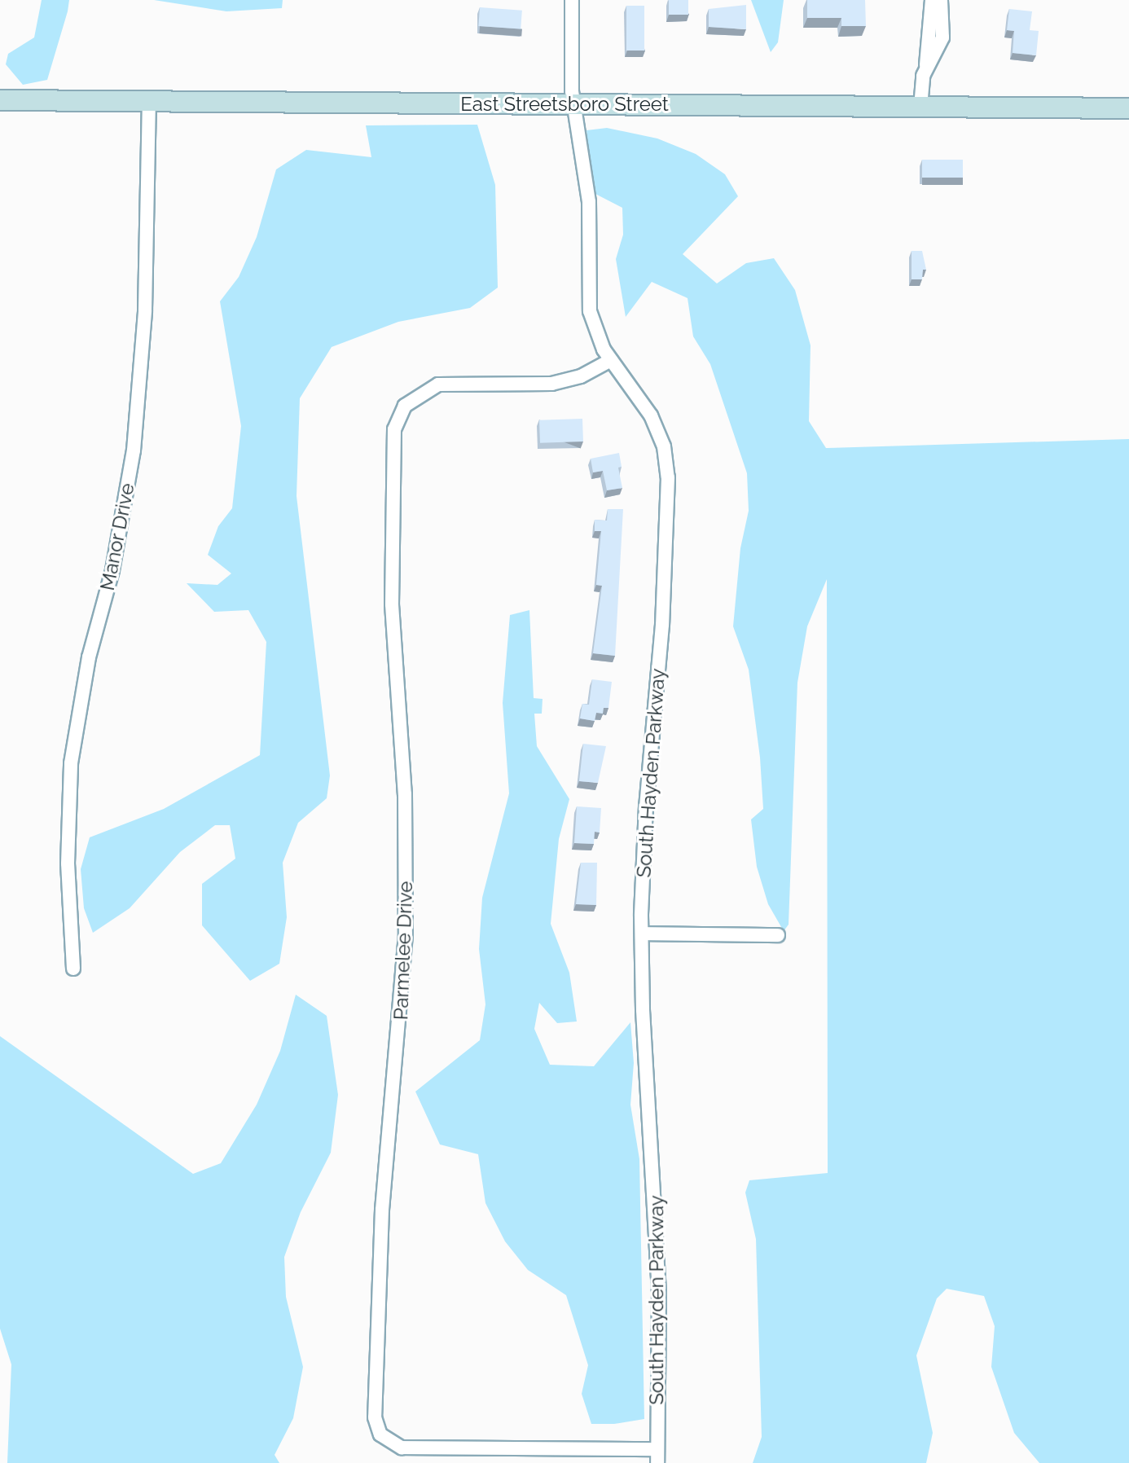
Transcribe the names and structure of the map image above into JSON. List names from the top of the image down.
{
  "streets": {
    "main road": ["East Streetsboro Street"],
    "street": ["Manor Drive", "South Hayden Parkway", "Parmelee Drive"]
  },
  "crossings": [
    ["East Streetsboro Street", "Manor Drive"],
    ["East Streetsboro Street", "South Hayden Parkway"],
    ["South Hayden Parkway", "Parmelee Drive"]
  ]
}
